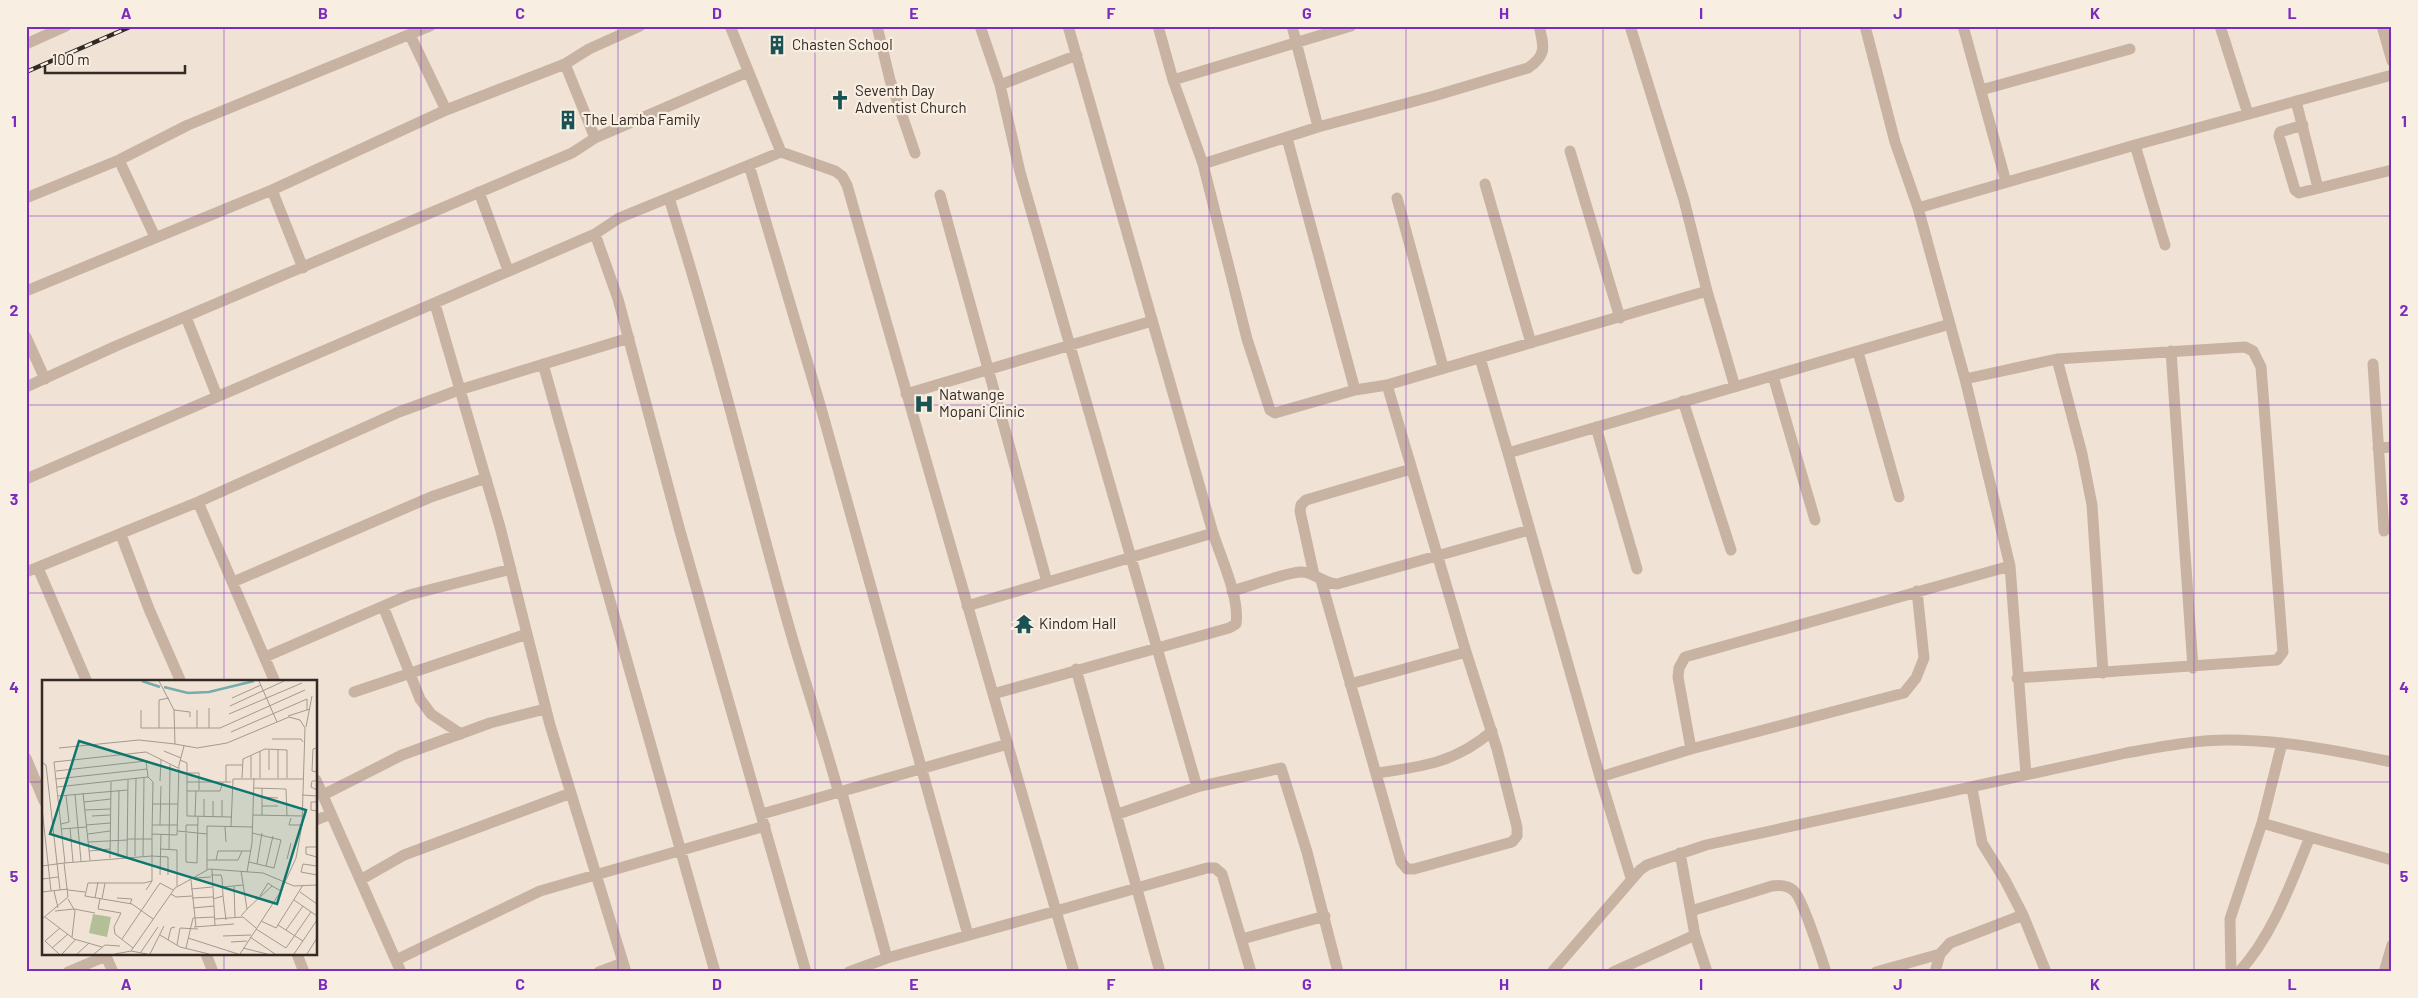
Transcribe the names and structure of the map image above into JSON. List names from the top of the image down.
{
  "places": {
    "building": ["Chasten School", "The Lamba Family"],
    "church": ["Seventh Day Adventist Church"],
    "hospital": ["Natwange Mopani Clinic"],
    "temple": ["Kindom Hall"]
  },
  "scale_bar": "100 m",
  "grid": {
    "columns": [
      "A",
      "B",
      "C",
      "D",
      "E",
      "F",
      "G",
      "H",
      "I",
      "J",
      "K",
      "L"
    ],
    "rows": [
      "1",
      "2",
      "3",
      "4",
      "5"
    ]
  }
}
